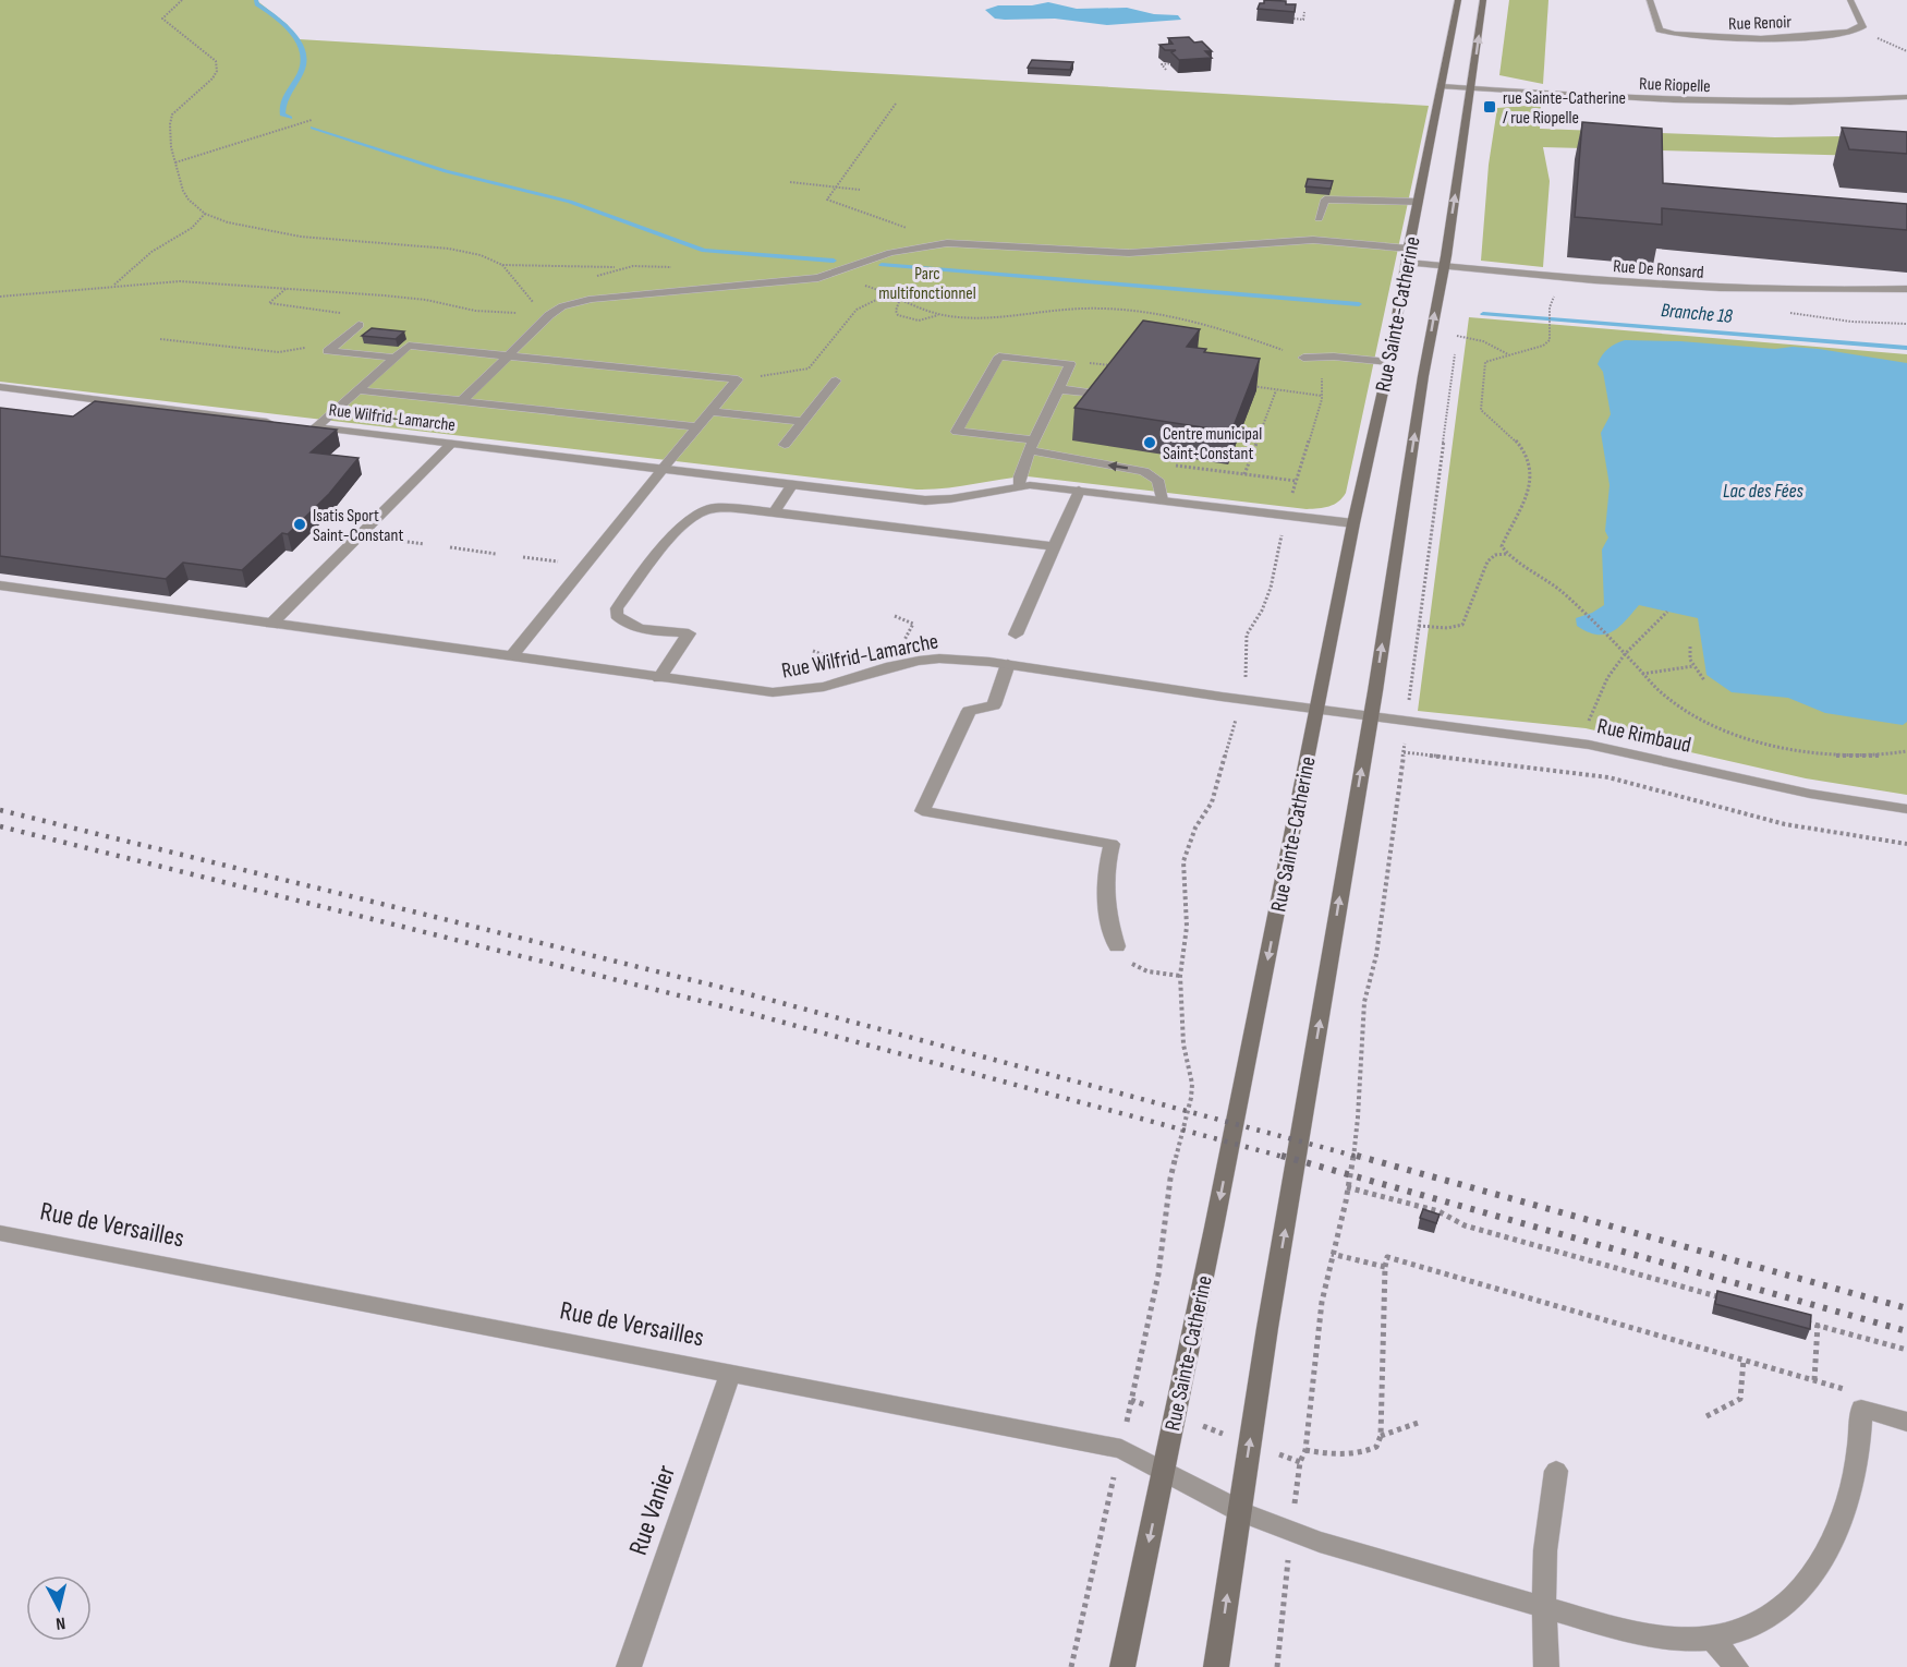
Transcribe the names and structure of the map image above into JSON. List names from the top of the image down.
{
  "streets": {
    "street": [
      "Rue Renoir",
      "Rue Riopelle",
      "Rue De Ronsard",
      "Rue Sainte-Catherine",
      "Rue Wilfrid-Lamarche",
      "Rue Rimbaud",
      "Rue de Versailles",
      "Rue Vanier"
    ]
  },
  "crossings": [
    ["Rue Riopelle", "Rue Sainte-Catherine"],
    ["Rue De Ronsard", "Rue Sainte-Catherine"],
    ["Rue Sainte-Catherine", "Rue Wilfrid-Lamarche"],
    ["Rue Sainte-Catherine", "Rue Rimbaud"],
    ["Rue Sainte-Catherine", "Rue de Versailles"],
    ["Rue Wilfrid-Lamarche", "Rue Rimbaud"],
    ["Rue de Versailles", "Rue Vanier"]
  ],
  "water": ["Branche 18", "Lac des Fées"],
  "parks": ["Parc multifonctionnel"],
  "places": {
    "transit": ["rue Sainte-Catherine / rue Riopelle"],
    "other": ["Centre municipal Saint-Constant", "Isatis Sport Saint-Constant"]
  },
  "north": "bottom"
}
